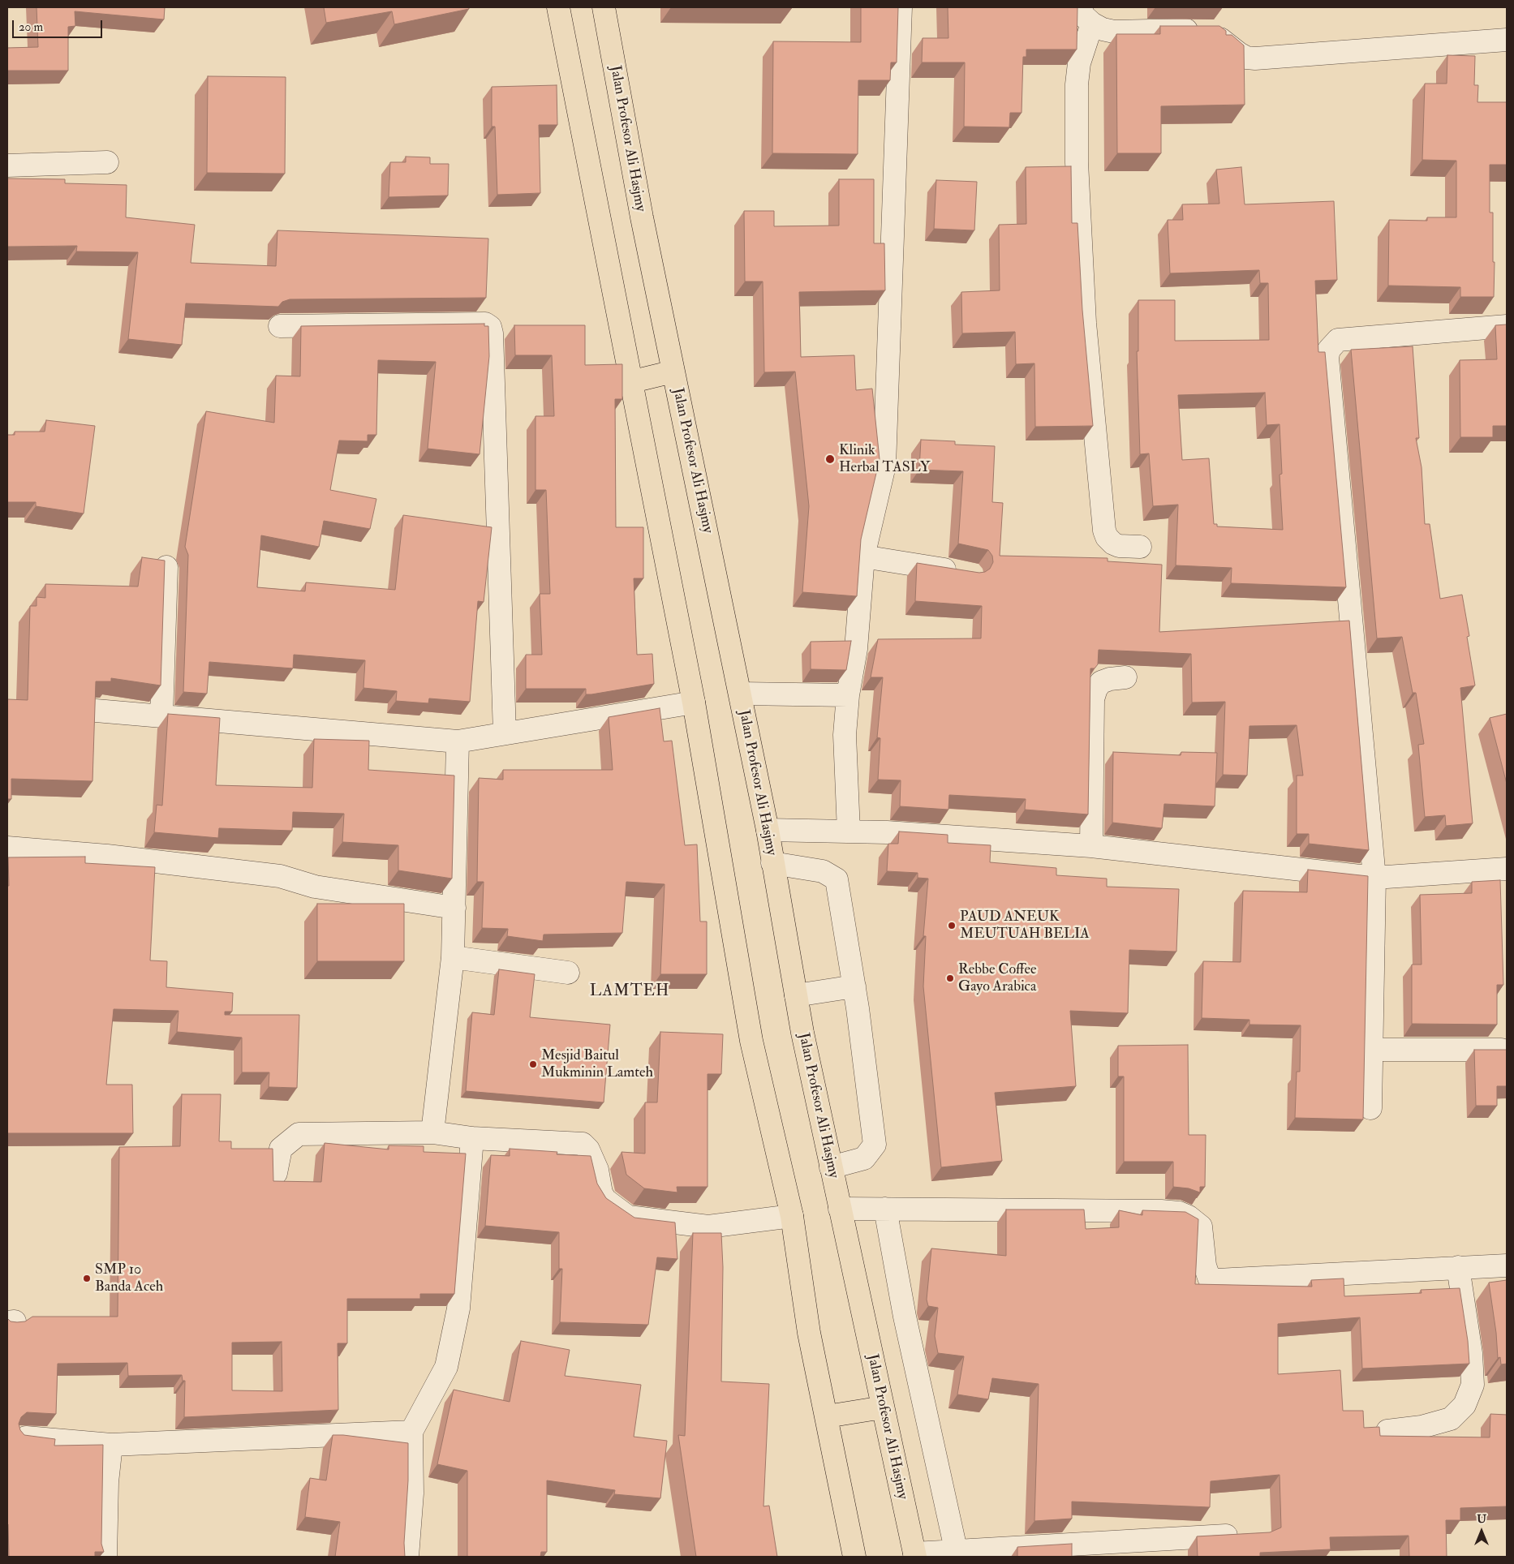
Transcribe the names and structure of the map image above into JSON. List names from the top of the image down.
{
  "streets": {
    "main road": ["Jalan Profesor Ali Hasjmy"]
  },
  "districts": ["LAMTEH"],
  "places": [
    "Klinik Herbal TASLY",
    "PAUD ANEUK MEUTUAH BELIA",
    "Rebbe Coffee Gayo Arabica",
    "Mesjid Baitul Mukminin Lamteh",
    "SMP 10 Banda Aceh"
  ],
  "scale_bar": "20 m",
  "north": "top"
}
